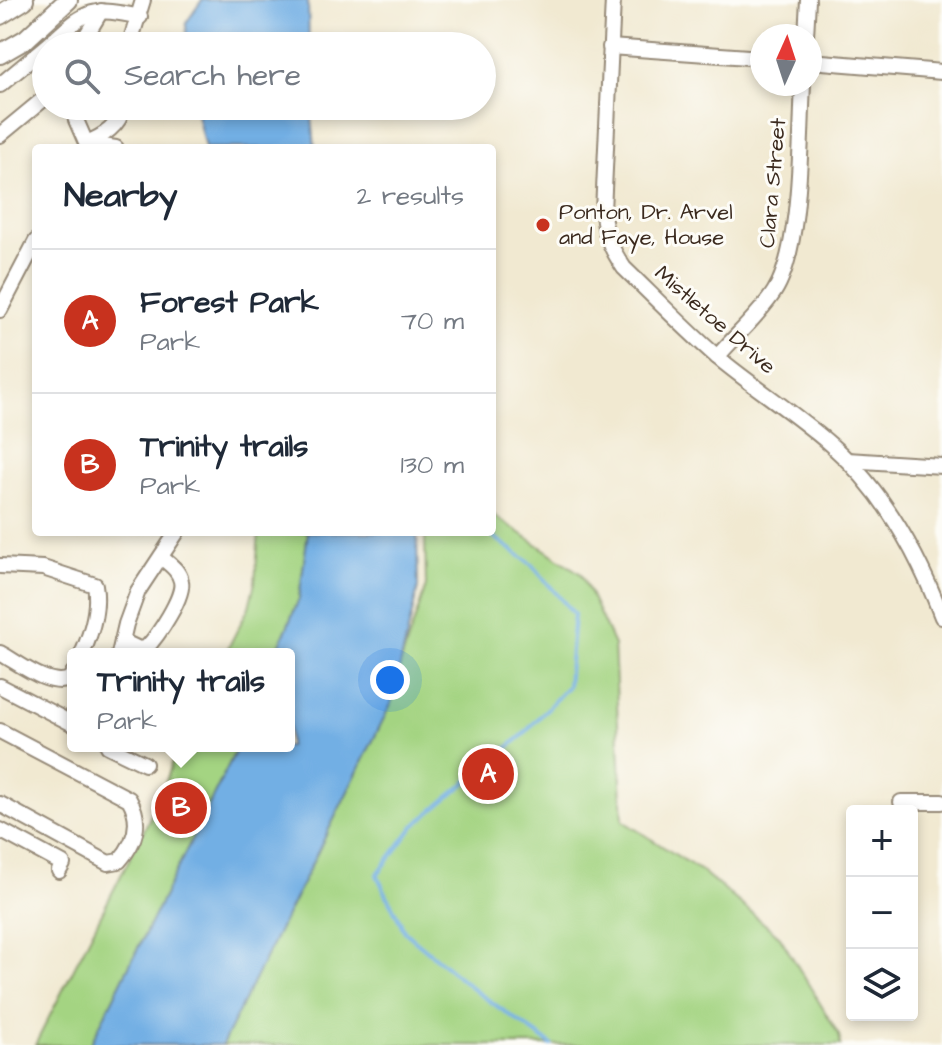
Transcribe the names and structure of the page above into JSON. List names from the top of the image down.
{
  "streets": {
    "street": ["Clara Street", "Mistletoe Drive"]
  },
  "crossings": [
    ["Clara Street", "Mistletoe Drive"]
  ],
  "places": ["Ponton, Dr. Arvel and Faye, House"],
  "north": "top",
  "page": {
    "search": "Search here",
    "heading": ["Nearby", "2 results"],
    "list": [
      {
        "mark": "A",
        "name": "Forest Park",
        "note": "Park",
        "value": "70 m"
      },
      {
        "mark": "B",
        "name": "Trinity trails",
        "note": "Park",
        "value": "130 m"
      }
    ],
    "popup": ["Trinity trails", "Park"],
    "pins": ["A", "B"],
    "map_buttons": ["+", "−"]
  }
}
